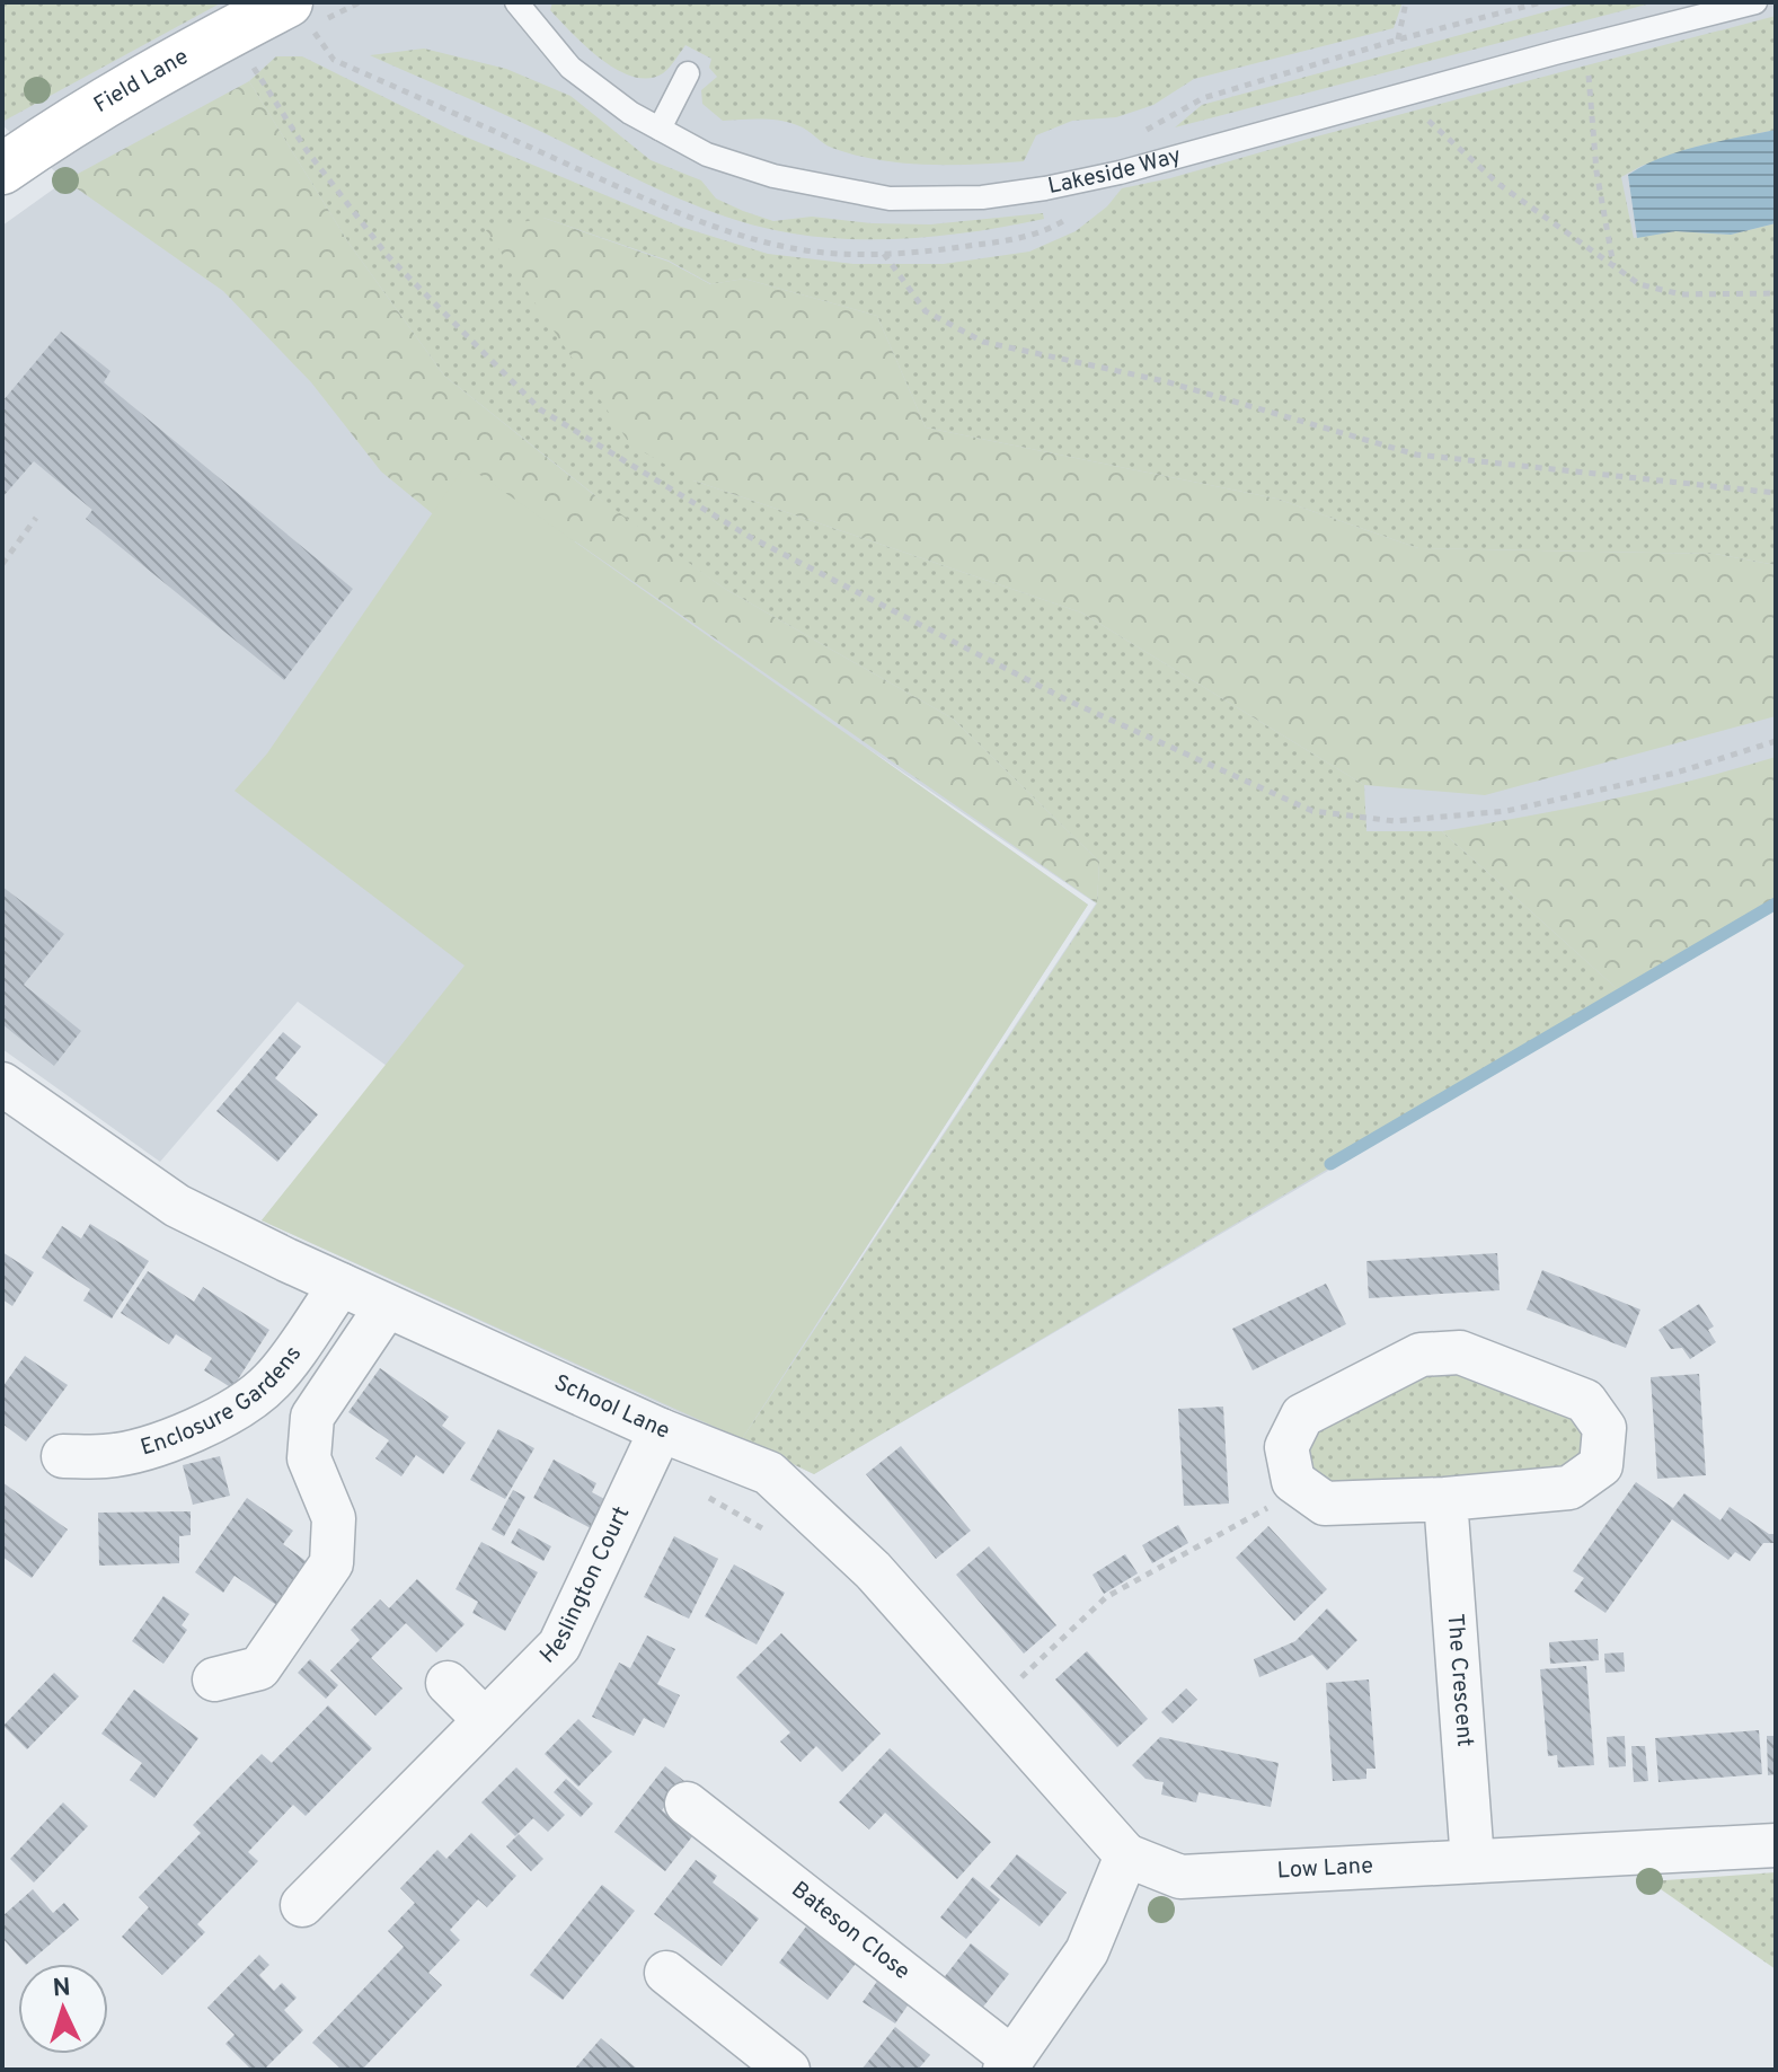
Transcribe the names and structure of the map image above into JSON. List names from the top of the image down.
{
  "streets": {
    "street": [
      "Field Lane",
      "Enclosure Gardens",
      "School Lane",
      "Heslington Court",
      "The Crescent",
      "Low Lane",
      "Bateson Close"
    ],
    "lane": ["Lakeside Way"]
  },
  "crossings": [
    ["Enclosure Gardens", "School Lane"],
    ["School Lane", "Heslington Court"],
    ["School Lane", "Low Lane"],
    ["The Crescent", "Low Lane"]
  ],
  "north": "top"
}
